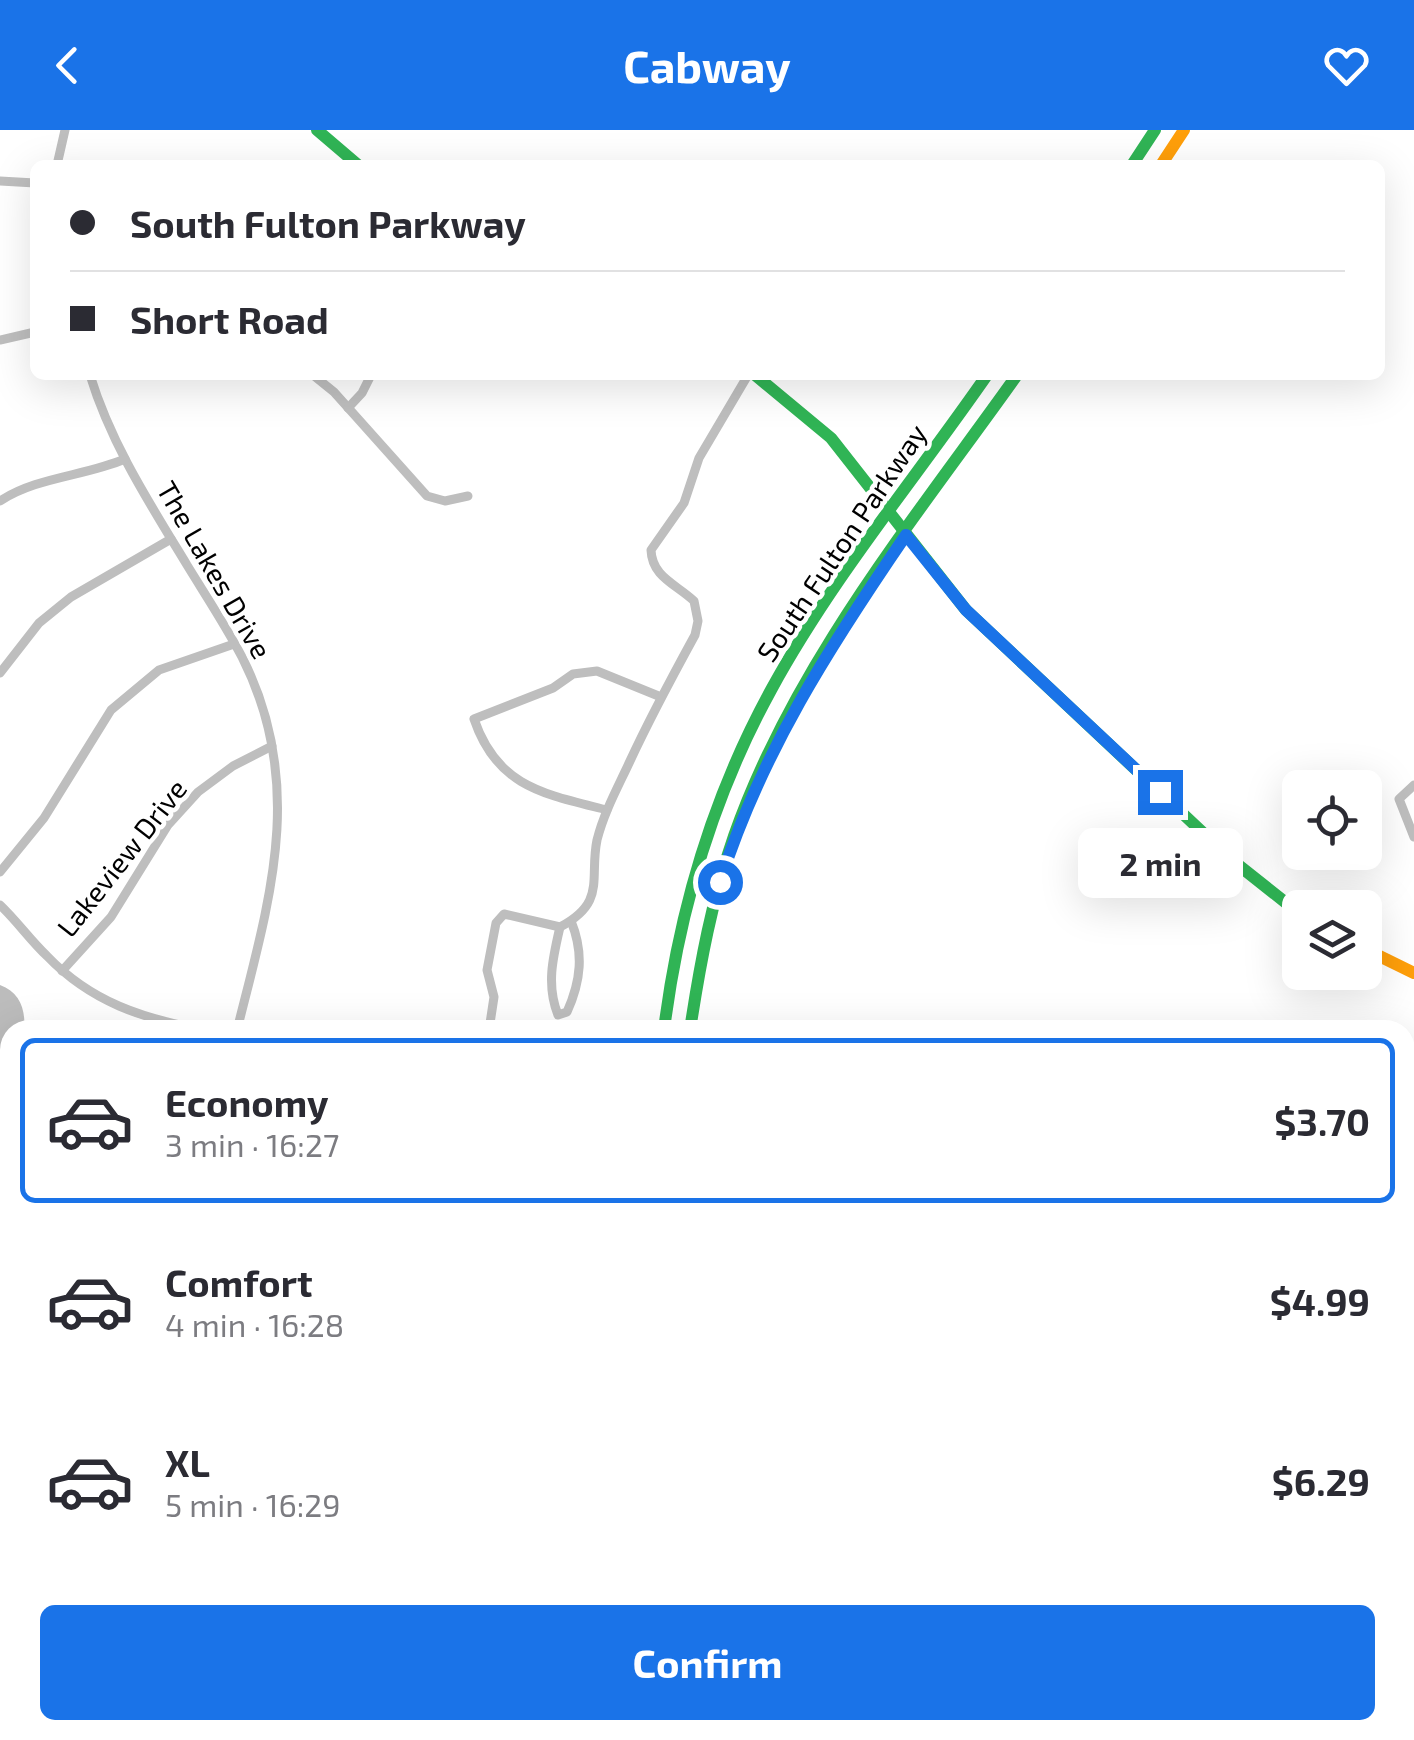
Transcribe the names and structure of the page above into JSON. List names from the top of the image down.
{
  "streets": {
    "main road": ["South Fulton Parkway"],
    "street": ["The Lakes Drive", "Lakeview Drive"]
  },
  "crossings": [
    ["The Lakes Drive", "Lakeview Drive"]
  ],
  "page": {
    "header": "Cabway",
    "banner": ["South Fulton Parkway", "Short Road"],
    "bubble": "2 min",
    "list": [
      {
        "name": "Economy",
        "note": "3 min · 16:27",
        "value": "$3.70"
      },
      {
        "name": "Comfort",
        "note": "4 min · 16:28",
        "value": "$4.99"
      },
      {
        "name": "XL",
        "note": "5 min · 16:29",
        "value": "$6.29"
      }
    ],
    "buttons": "Confirm"
  }
}
